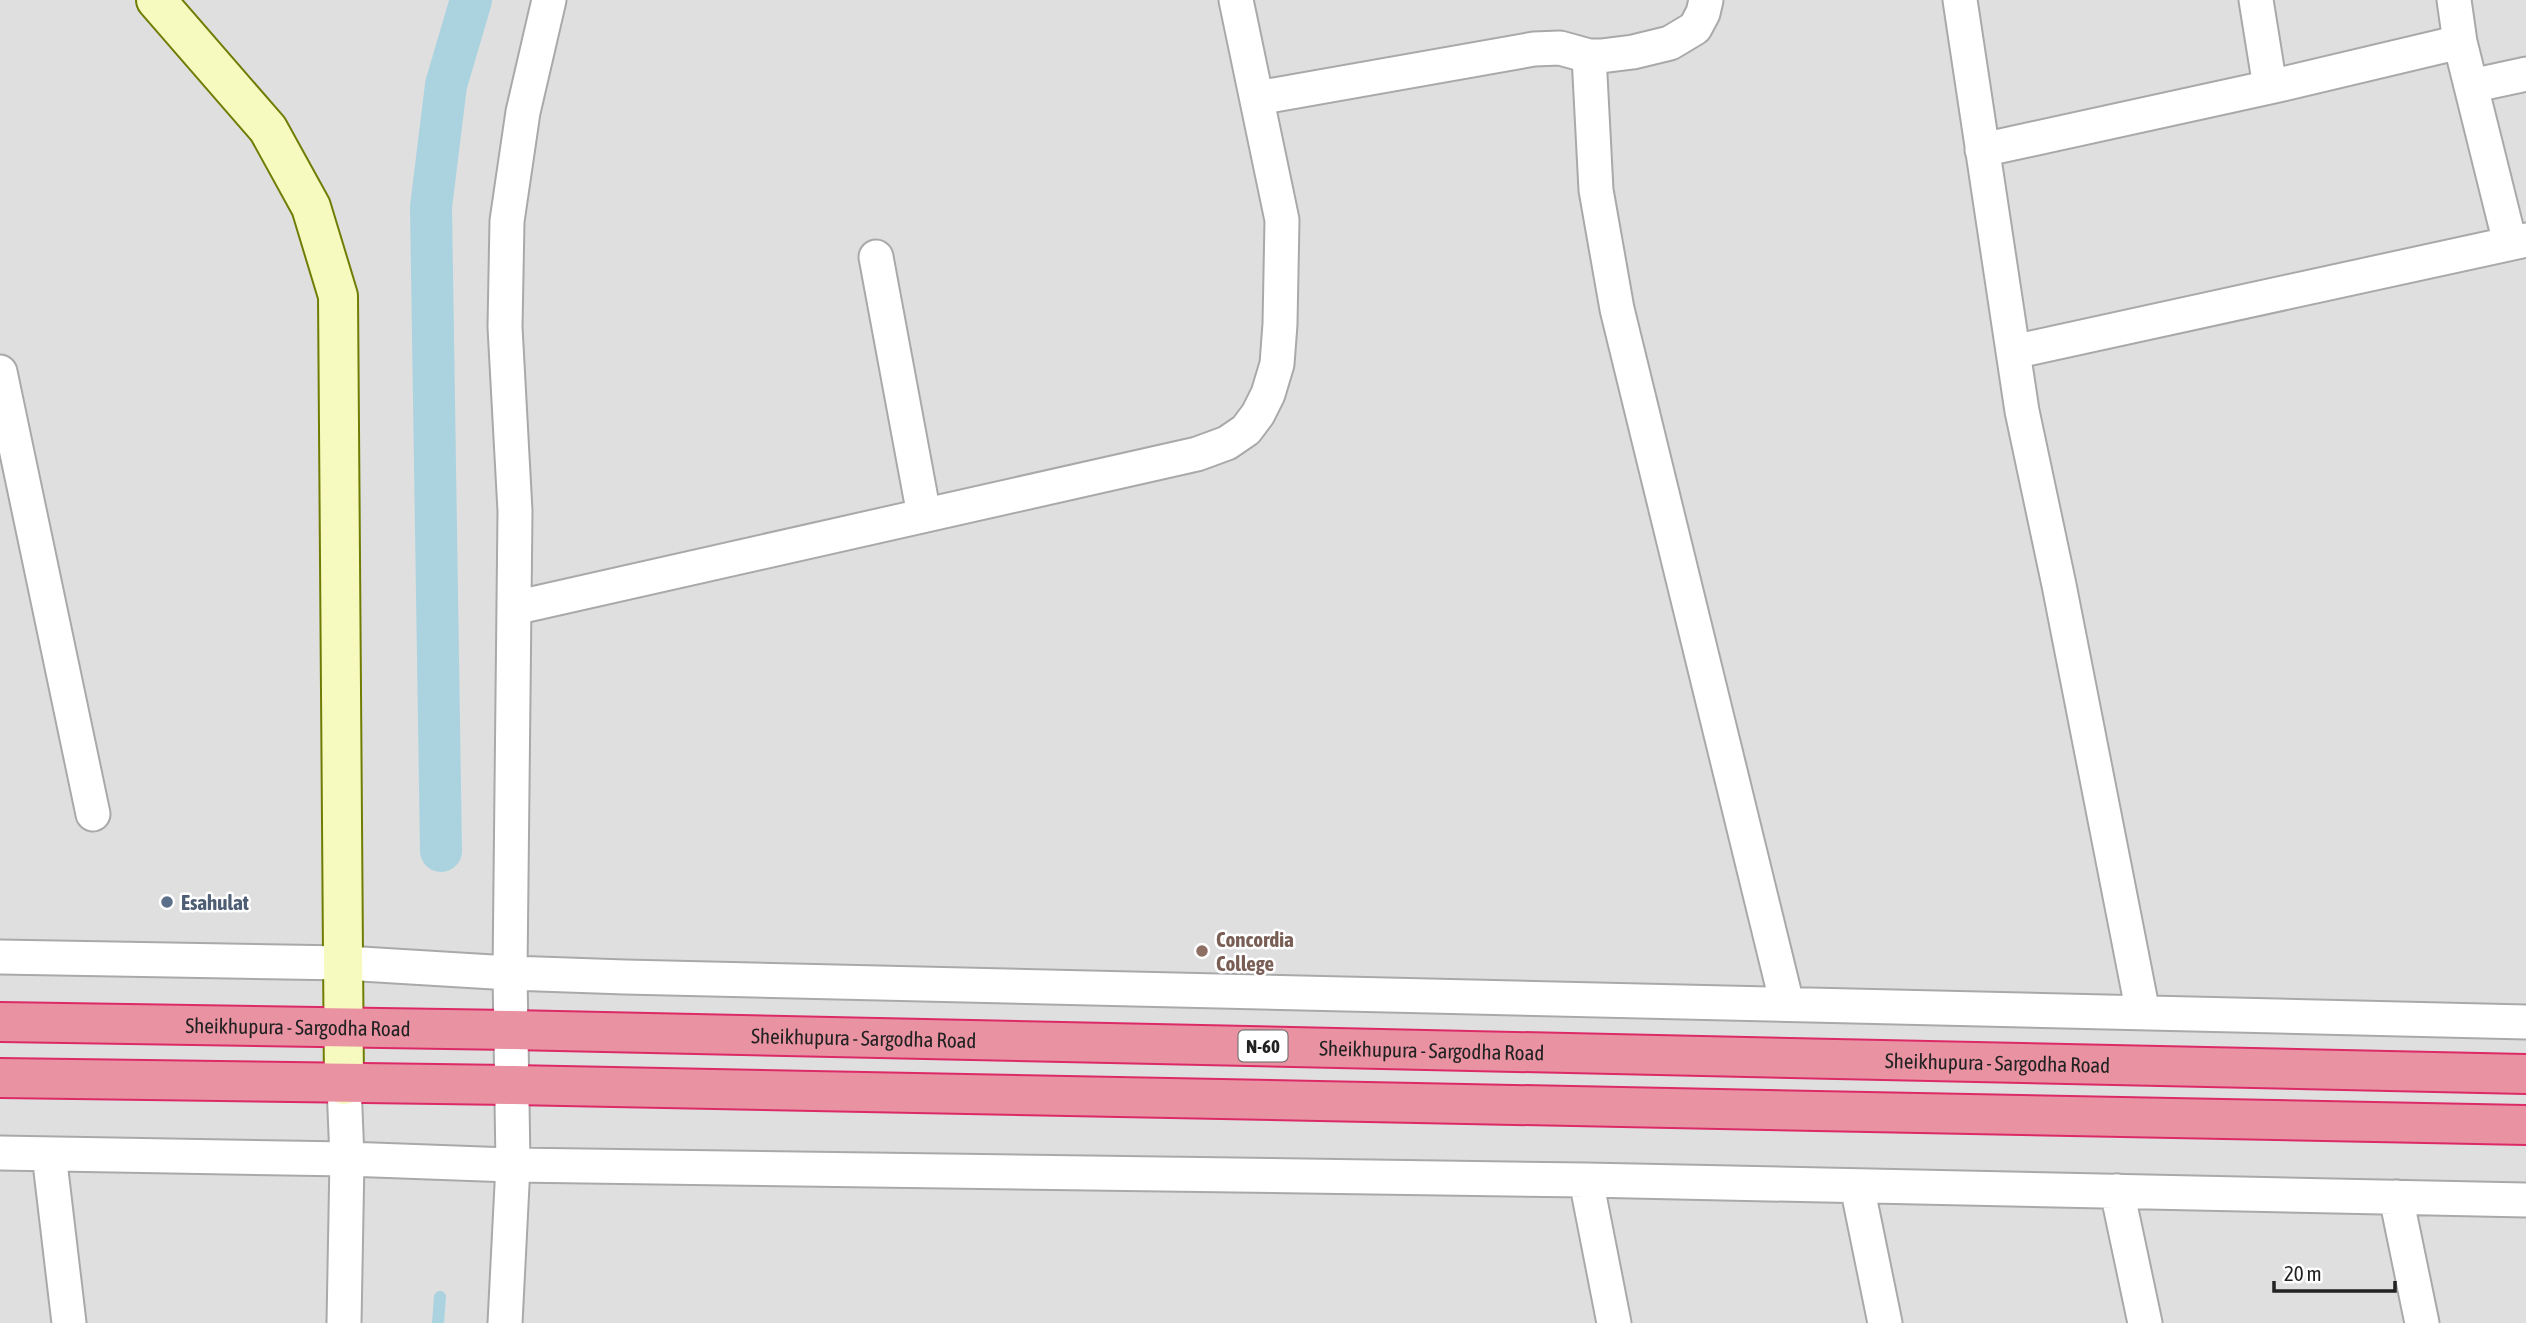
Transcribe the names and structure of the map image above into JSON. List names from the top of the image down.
{
  "streets": {
    "highway": ["Sheikhupura - Sargodha Road", "N-60"]
  },
  "places": ["Esahulat", "Concordia College"],
  "scale_bar": "20 m"
}
